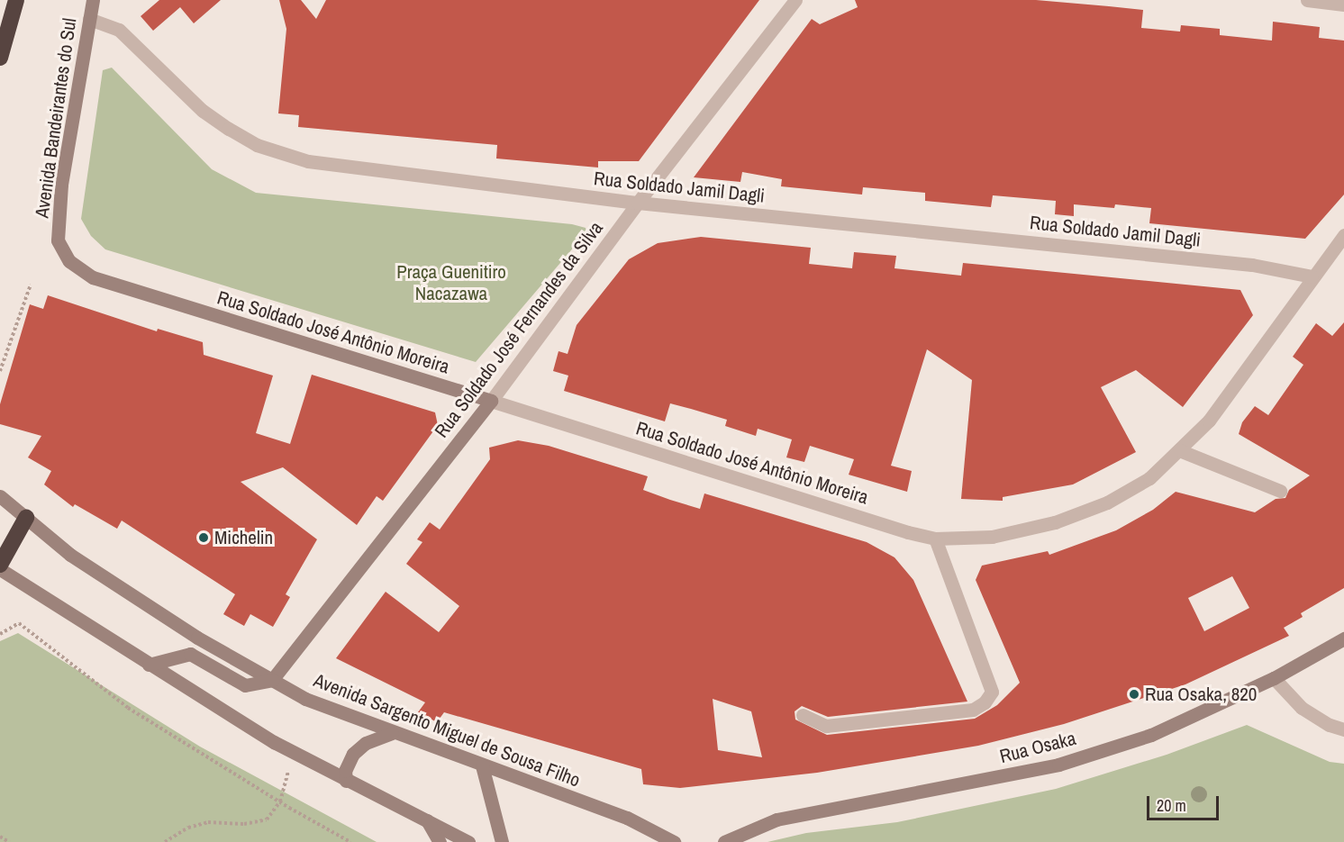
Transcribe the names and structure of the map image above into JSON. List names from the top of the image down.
{
  "streets": {
    "main road": [
      "Avenida Bandeirantes do Sul",
      "Rua Soldado José Fernandes da Silva",
      "Rua Soldado José Antônio Moreira",
      "Avenida Sargento Miguel de Sousa Filho",
      "Rua Osaka"
    ],
    "street": ["Rua Soldado Jamil Dagli"]
  },
  "crossings": [
    ["Avenida Bandeirantes do Sul", "Rua Soldado Jamil Dagli"],
    ["Avenida Bandeirantes do Sul", "Rua Soldado José Antônio Moreira"],
    ["Rua Soldado Jamil Dagli", "Rua Soldado José Fernandes da Silva"],
    ["Rua Soldado Jamil Dagli", "Rua Soldado José Antônio Moreira"],
    ["Rua Soldado José Fernandes da Silva", "Rua Soldado José Antônio Moreira"],
    ["Rua Soldado José Fernandes da Silva", "Avenida Sargento Miguel de Sousa Filho"]
  ],
  "parks": ["Praça Guenitiro Nacazawa"],
  "places": ["Michelin", "Rua Osaka, 820"],
  "scale_bar": "20 m"
}
